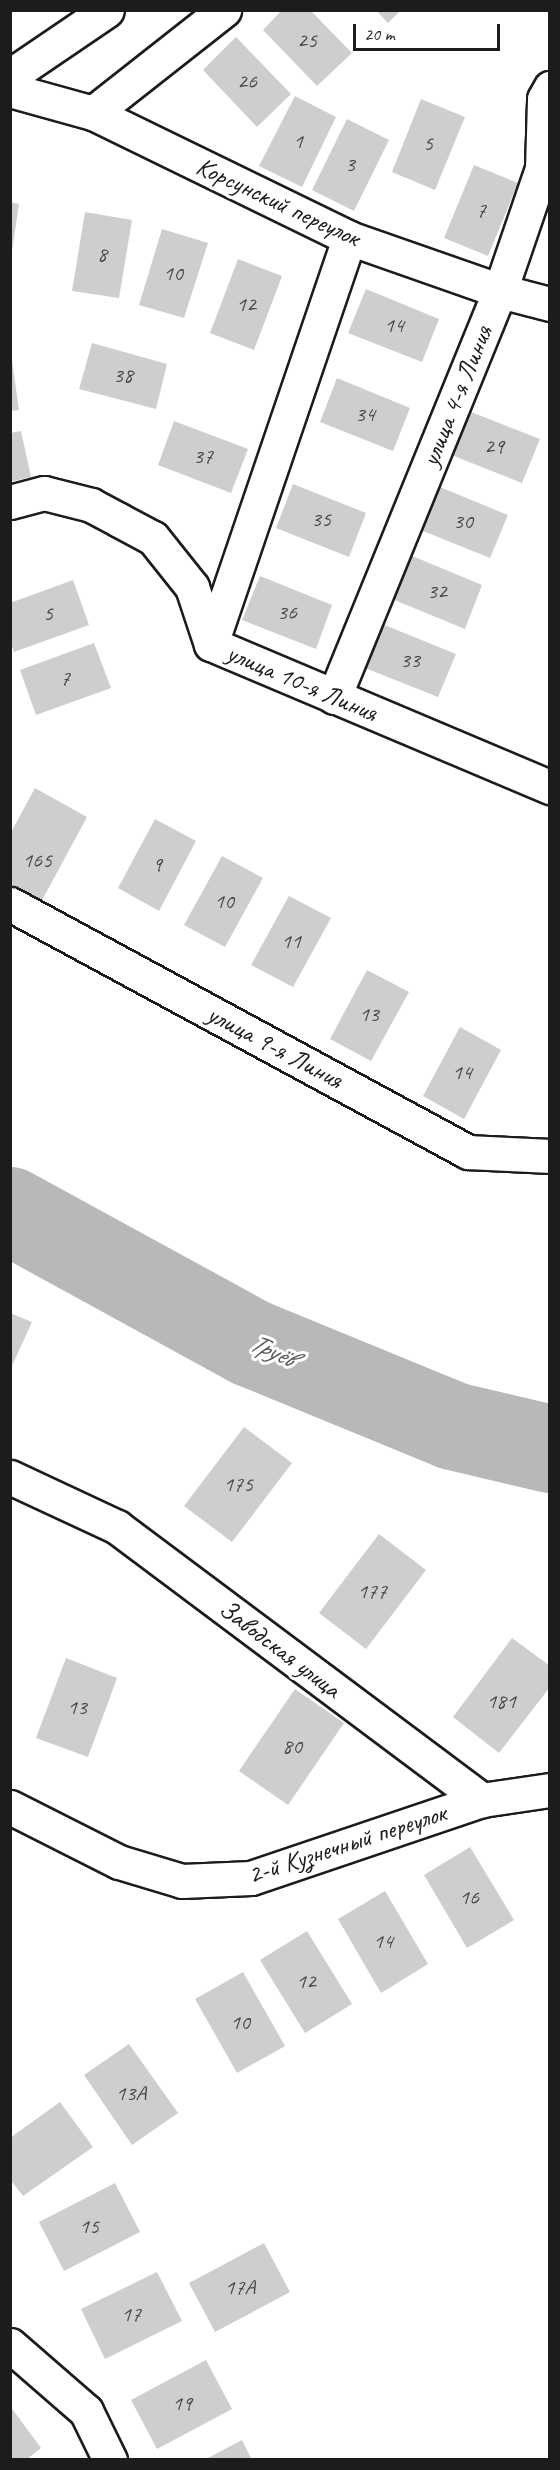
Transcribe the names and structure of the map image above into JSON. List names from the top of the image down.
{
  "streets": {
    "street": [
      "Корсунский переулок",
      "улица 4-я Линия",
      "улица 10-я Линия",
      "улица 9-я Линия",
      "Заводская улица",
      "2-й Кузнечный переулок"
    ]
  },
  "crossings": [
    ["Корсунский переулок", "улица 4-я Линия"],
    ["улица 4-я Линия", "улица 10-я Линия"],
    ["Заводская улица", "2-й Кузнечный переулок"]
  ],
  "water": ["Труёв"],
  "house_numbers": [
    "25",
    "26",
    "1",
    "5",
    "3",
    "7",
    "8",
    "10",
    "12",
    "14",
    "38",
    "34",
    "29",
    "37",
    "35",
    "30",
    "32",
    "36",
    "5",
    "33",
    "7",
    "165",
    "9",
    "10",
    "11",
    "13",
    "14",
    "175",
    "177",
    "181",
    "13",
    "80",
    "16",
    "14",
    "12",
    "10",
    "13А",
    "15",
    "17А",
    "17",
    "19"
  ],
  "scale_bar": "20 m"
}
